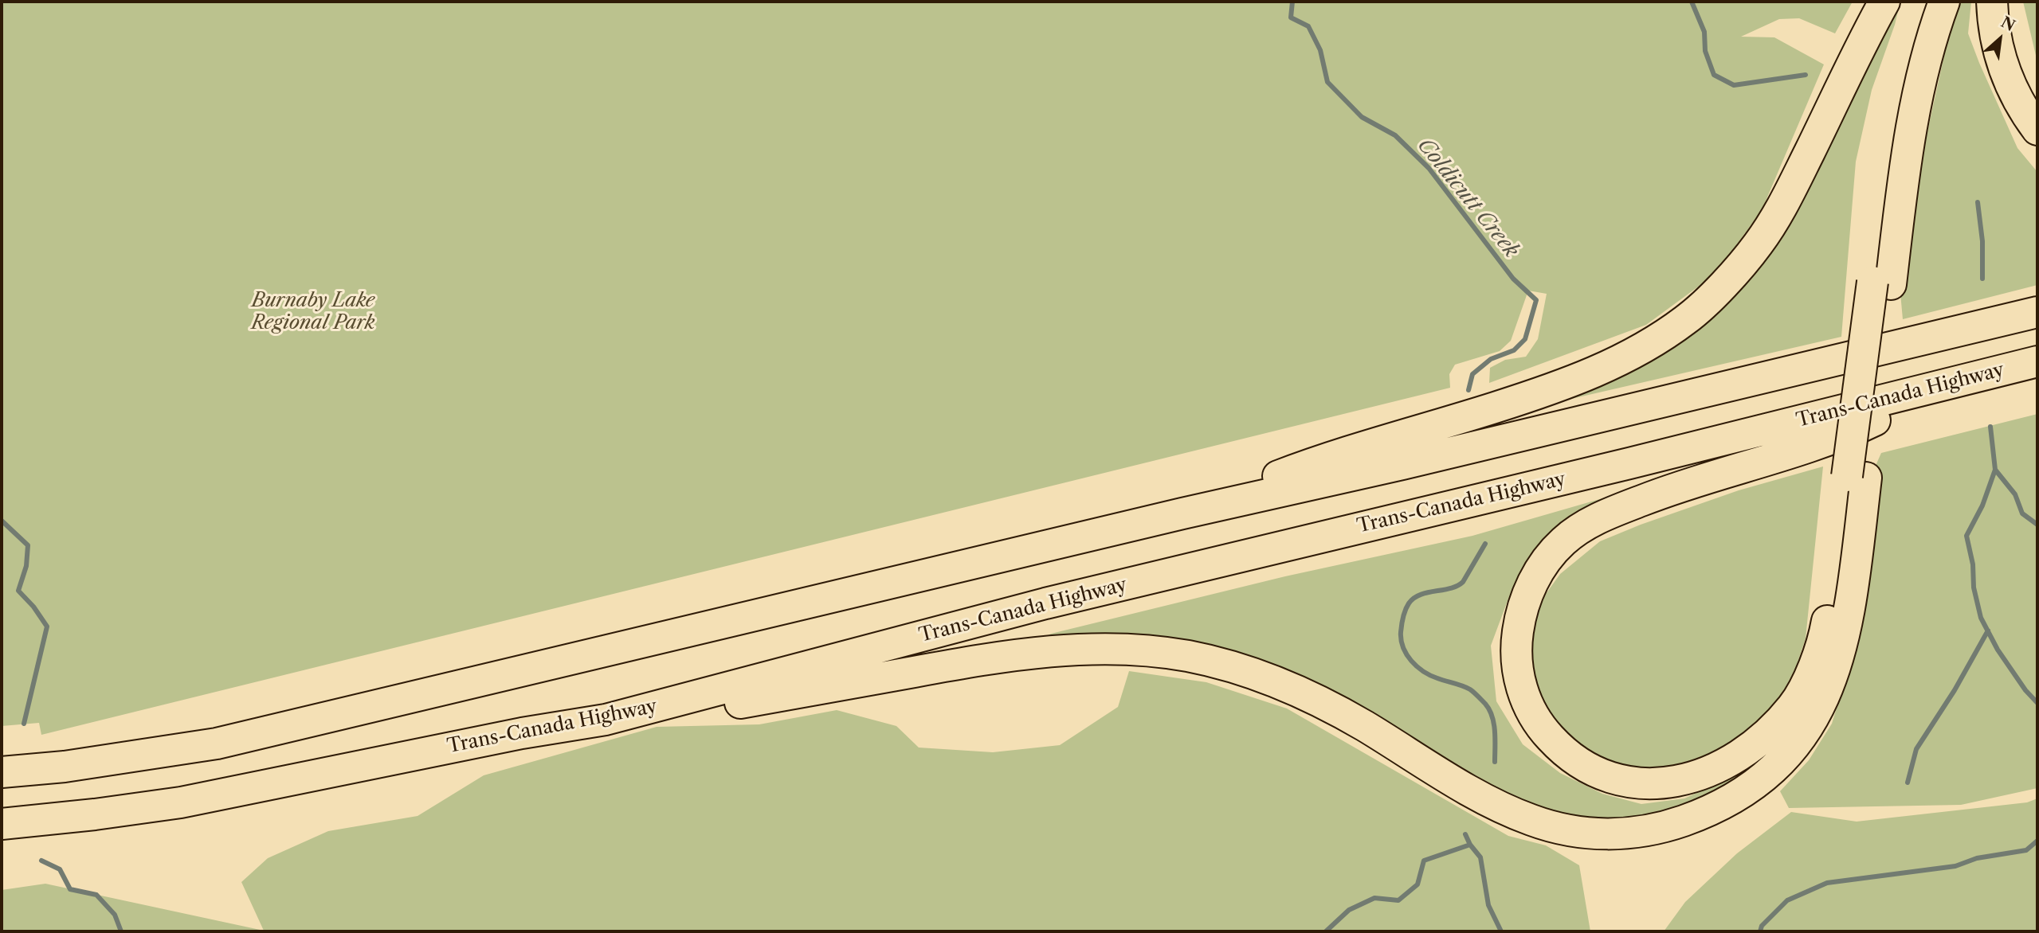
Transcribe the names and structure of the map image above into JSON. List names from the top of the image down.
{
  "streets": {
    "highway": ["Trans-Canada Highway"]
  },
  "water": ["Coldicutt Creek"],
  "parks": ["Burnaby Lake Regional Park"],
  "north": "top right"
}
